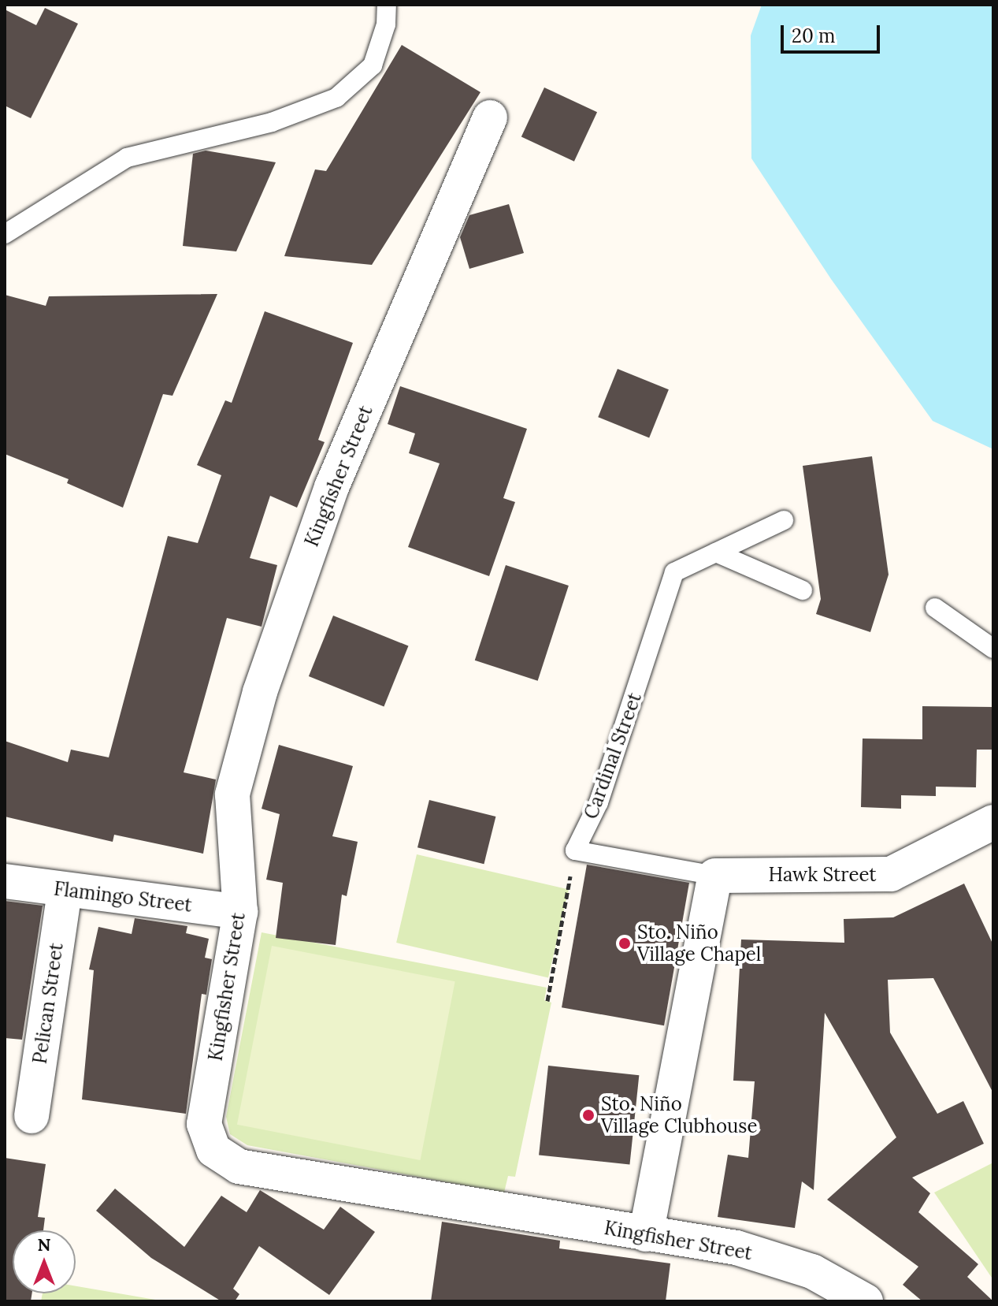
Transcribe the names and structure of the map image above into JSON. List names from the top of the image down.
{
  "streets": {
    "street": [
      "Kingfisher Street",
      "Hawk Street",
      "Flamingo Street",
      "Pelican Street"
    ],
    "lane": ["Cardinal Street"]
  },
  "crossings": [
    ["Kingfisher Street", "Flamingo Street"],
    ["Flamingo Street", "Pelican Street"]
  ],
  "places": ["Sto. Niño Village Chapel", "Sto. Niño Village Clubhouse"],
  "scale_bar": "20 m",
  "north": "top"
}
